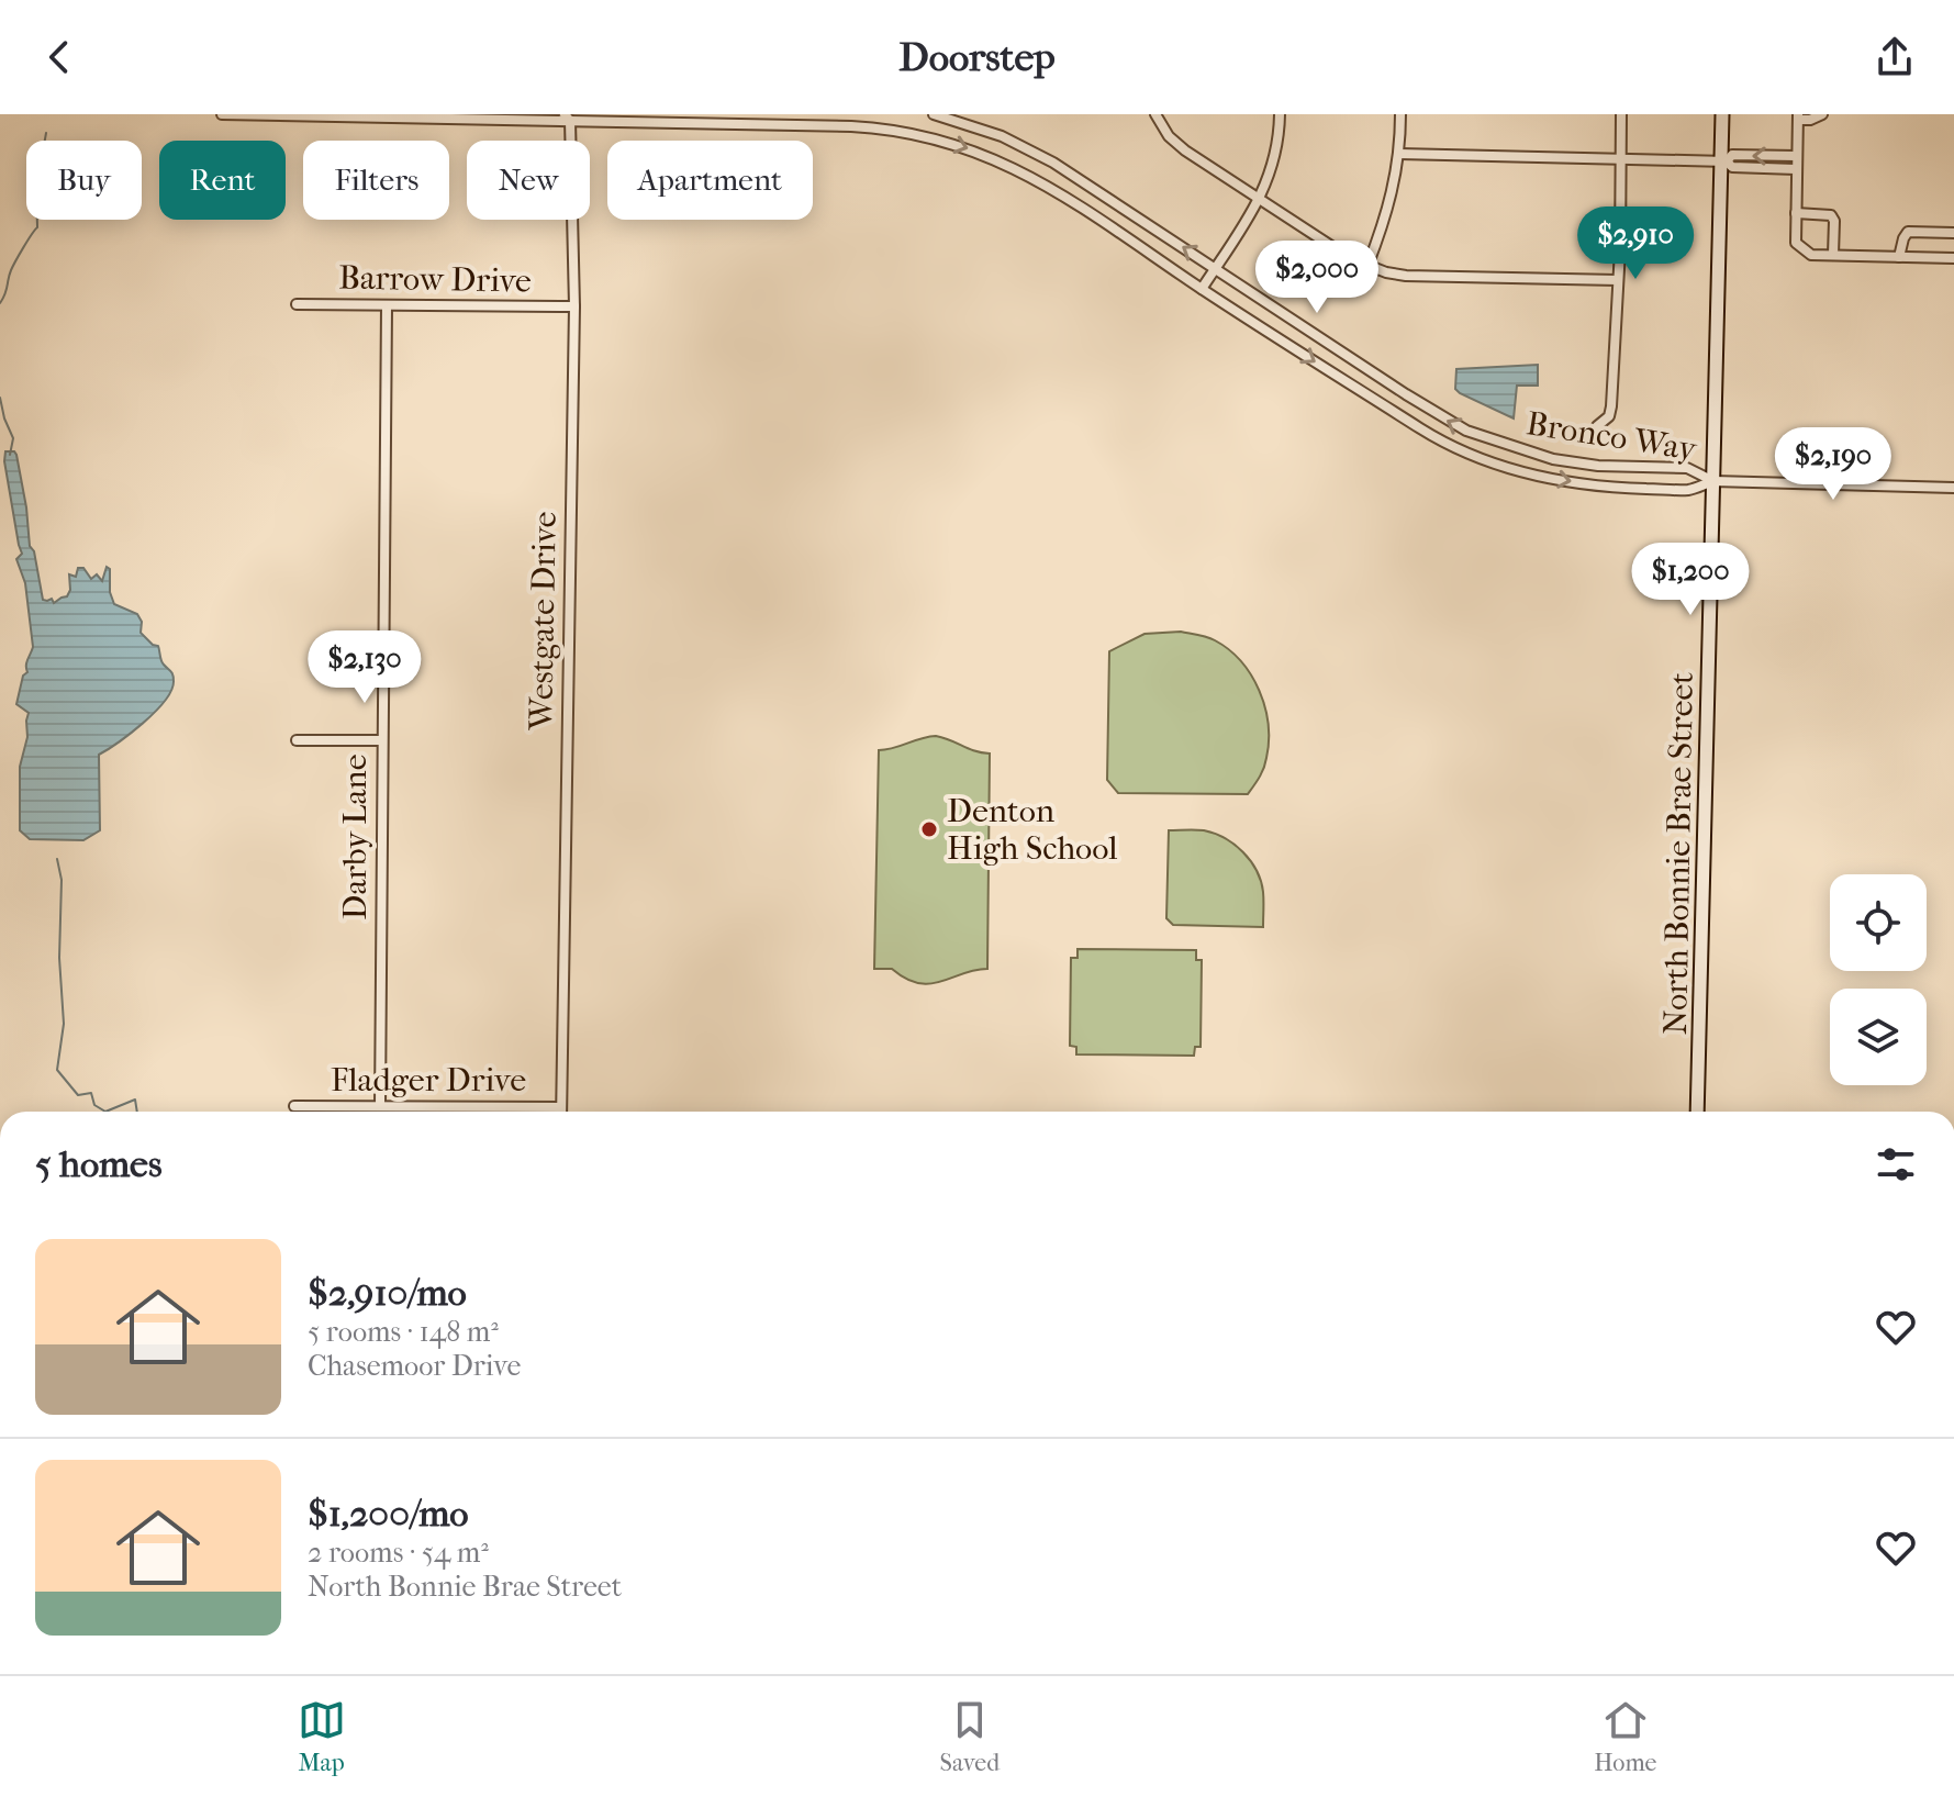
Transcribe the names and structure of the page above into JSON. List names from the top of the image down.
{
  "streets": {
    "main road": ["North Bonnie Brae Street"],
    "street": [
      "Barrow Drive",
      "Bronco Way",
      "Westgate Drive",
      "Darby Lane",
      "Fladger Drive"
    ]
  },
  "crossings": [
    ["Barrow Drive", "Westgate Drive"],
    ["Barrow Drive", "Darby Lane"],
    ["Bronco Way", "Westgate Drive"],
    ["Bronco Way", "North Bonnie Brae Street"],
    ["Westgate Drive", "Fladger Drive"],
    ["Darby Lane", "Fladger Drive"]
  ],
  "places": ["Denton High School"],
  "page": {
    "header": "Doorstep",
    "chip": [
      "Buy",
      "Rent",
      "Filters",
      "New",
      "Apartment"
    ],
    "price": [
      "$2,910",
      "$2,000",
      "$2,190",
      "$1,200",
      "$2,130"
    ],
    "heading": "5 homes",
    "list": [
      {
        "name": "$2,910/mo",
        "note": "5 rooms · 148 m² · Chasemoor Drive"
      },
      {
        "name": "$1,200/mo",
        "note": "2 rooms · 54 m² · North Bonnie Brae Street"
      }
    ],
    "tabs": ["Map", "Saved", "Home"]
  }
}
